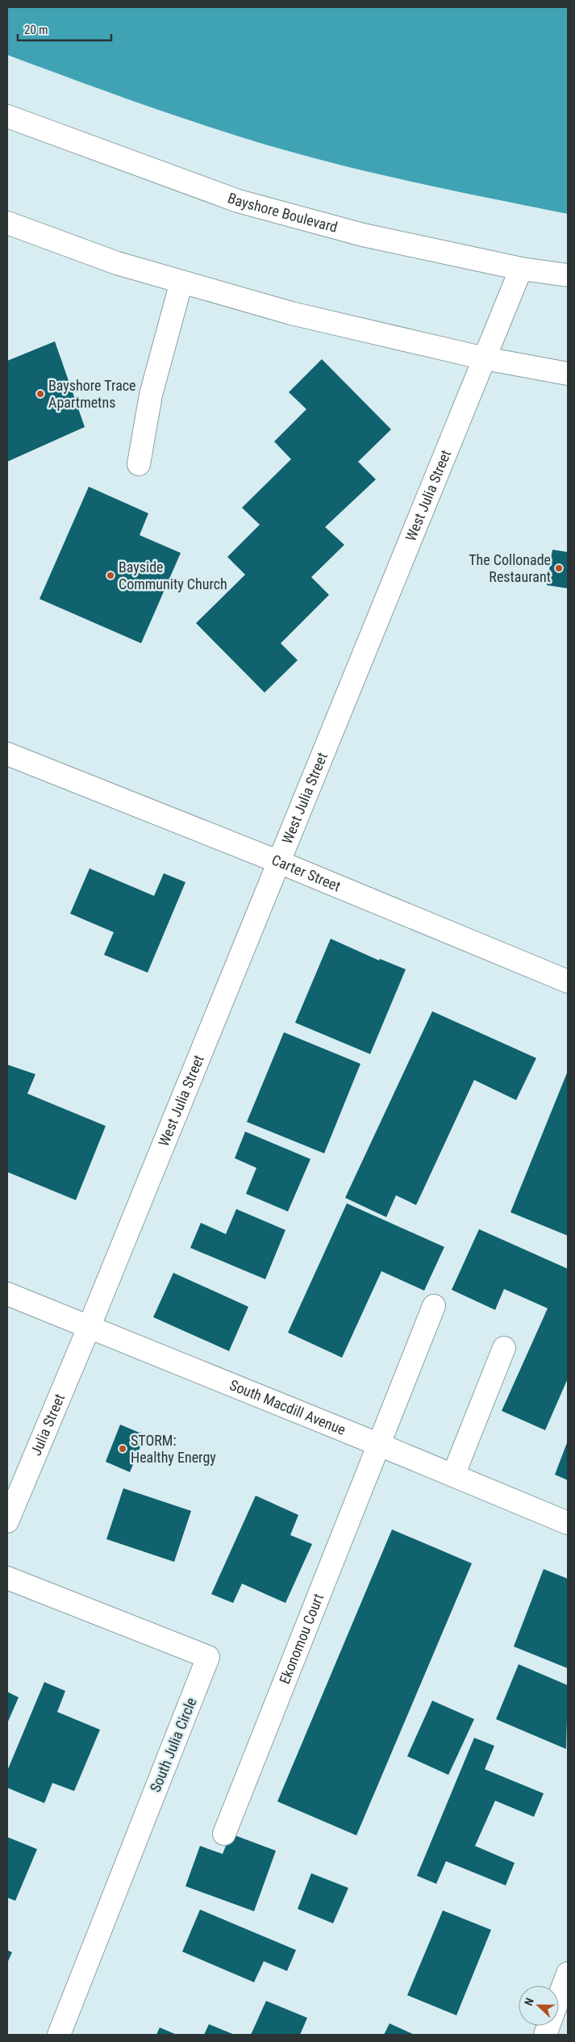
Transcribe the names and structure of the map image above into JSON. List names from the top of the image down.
{
  "streets": {
    "street": [
      "Bayshore Boulevard",
      "West Julia Street",
      "Carter Street",
      "South Macdill Avenue",
      "Julia Street",
      "Ekonomou Court",
      "South Julia Circle"
    ]
  },
  "crossings": [
    ["Bayshore Boulevard", "West Julia Street"],
    ["West Julia Street", "Carter Street"],
    ["West Julia Street", "South Macdill Avenue"],
    ["West Julia Street", "Julia Street"],
    ["South Macdill Avenue", "Julia Street"],
    ["South Macdill Avenue", "Ekonomou Court"]
  ],
  "places": [
    "Bayshore Trace Apartmetns",
    "The Collonade Restaurant",
    "Bayside Community Church",
    "STORM: Healthy Energy"
  ],
  "scale_bar": "20 m",
  "north": "left"
}
